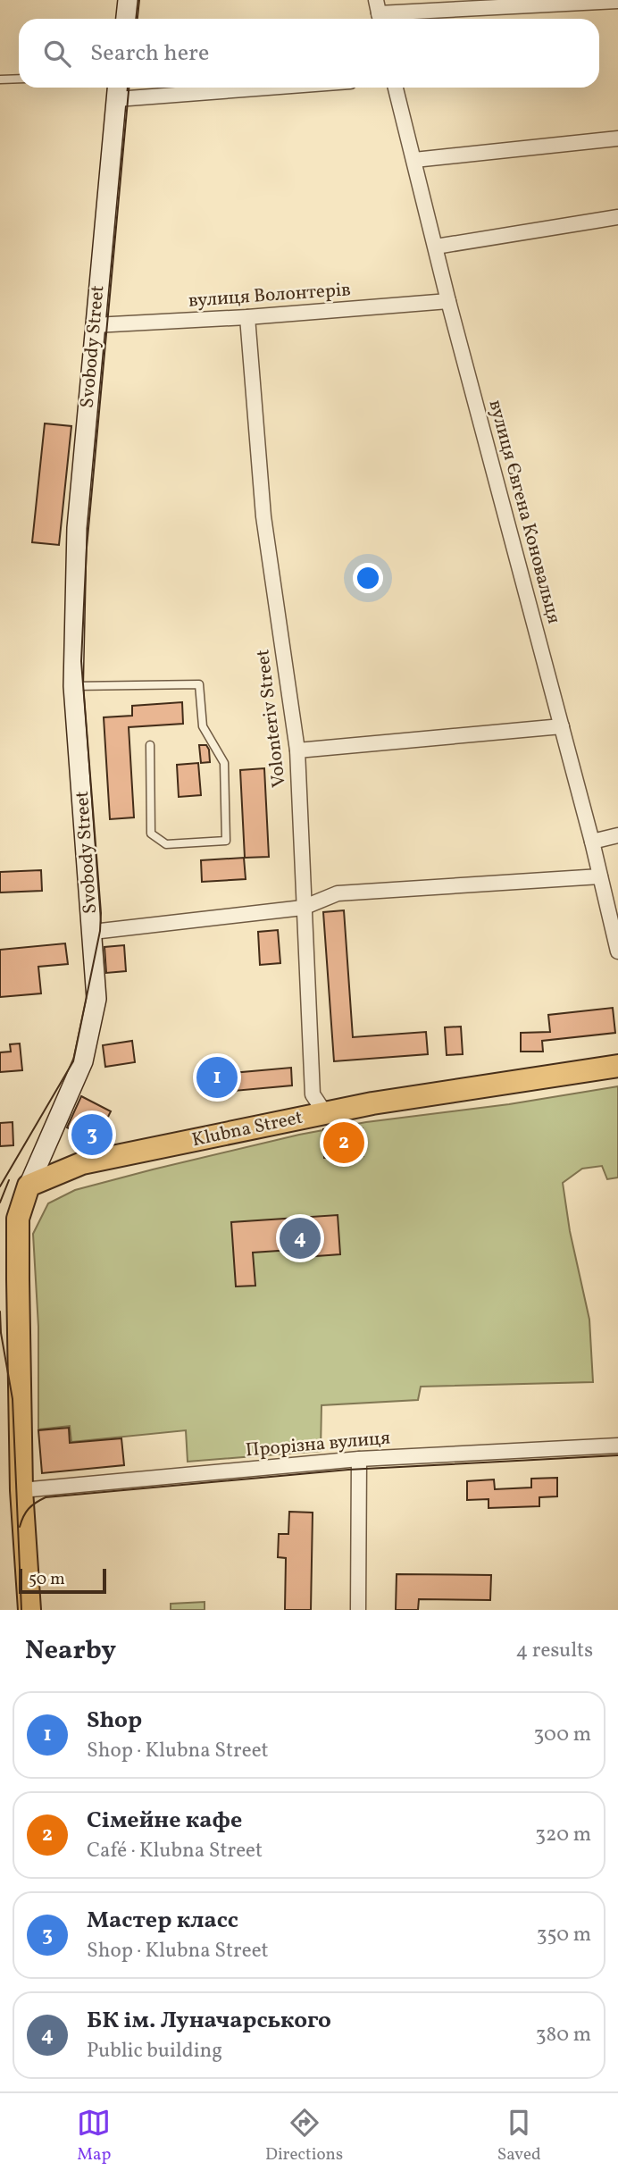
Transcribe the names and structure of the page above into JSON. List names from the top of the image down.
{
  "streets": {
    "main road": ["Svobody Street", "Klubna Street"],
    "street": [
      "вулиця Волонтерів",
      "вулиця Євгена Коновальця",
      "Volonteriv Street",
      "Прорізна вулиця"
    ]
  },
  "crossings": [
    ["вулиця Волонтерів", "Svobody Street"],
    ["вулиця Волонтерів", "вулиця Євгена Коновальця"],
    ["вулиця Волонтерів", "Volonteriv Street"],
    ["Svobody Street", "Klubna Street"],
    ["Svobody Street", "Прорізна вулиця"],
    ["Volonteriv Street", "Klubna Street"]
  ],
  "scale_bar": "50 m",
  "page": {
    "search": "Search here",
    "pins": [
      "1",
      "3",
      "2",
      "4"
    ],
    "scale": "50 m",
    "heading": ["Nearby", "4 results"],
    "list": [
      {
        "mark": "1",
        "name": "Shop",
        "note": "Shop · Klubna Street",
        "value": "300 m"
      },
      {
        "mark": "2",
        "name": "Сімейне кафе",
        "note": "Café · Klubna Street",
        "value": "320 m"
      },
      {
        "mark": "3",
        "name": "Мастер класс",
        "note": "Shop · Klubna Street",
        "value": "350 m"
      },
      {
        "mark": "4",
        "name": "БК ім. Луначарського",
        "note": "Public building",
        "value": "380 m"
      }
    ],
    "nav": ["Map", "Directions", "Saved"]
  }
}
